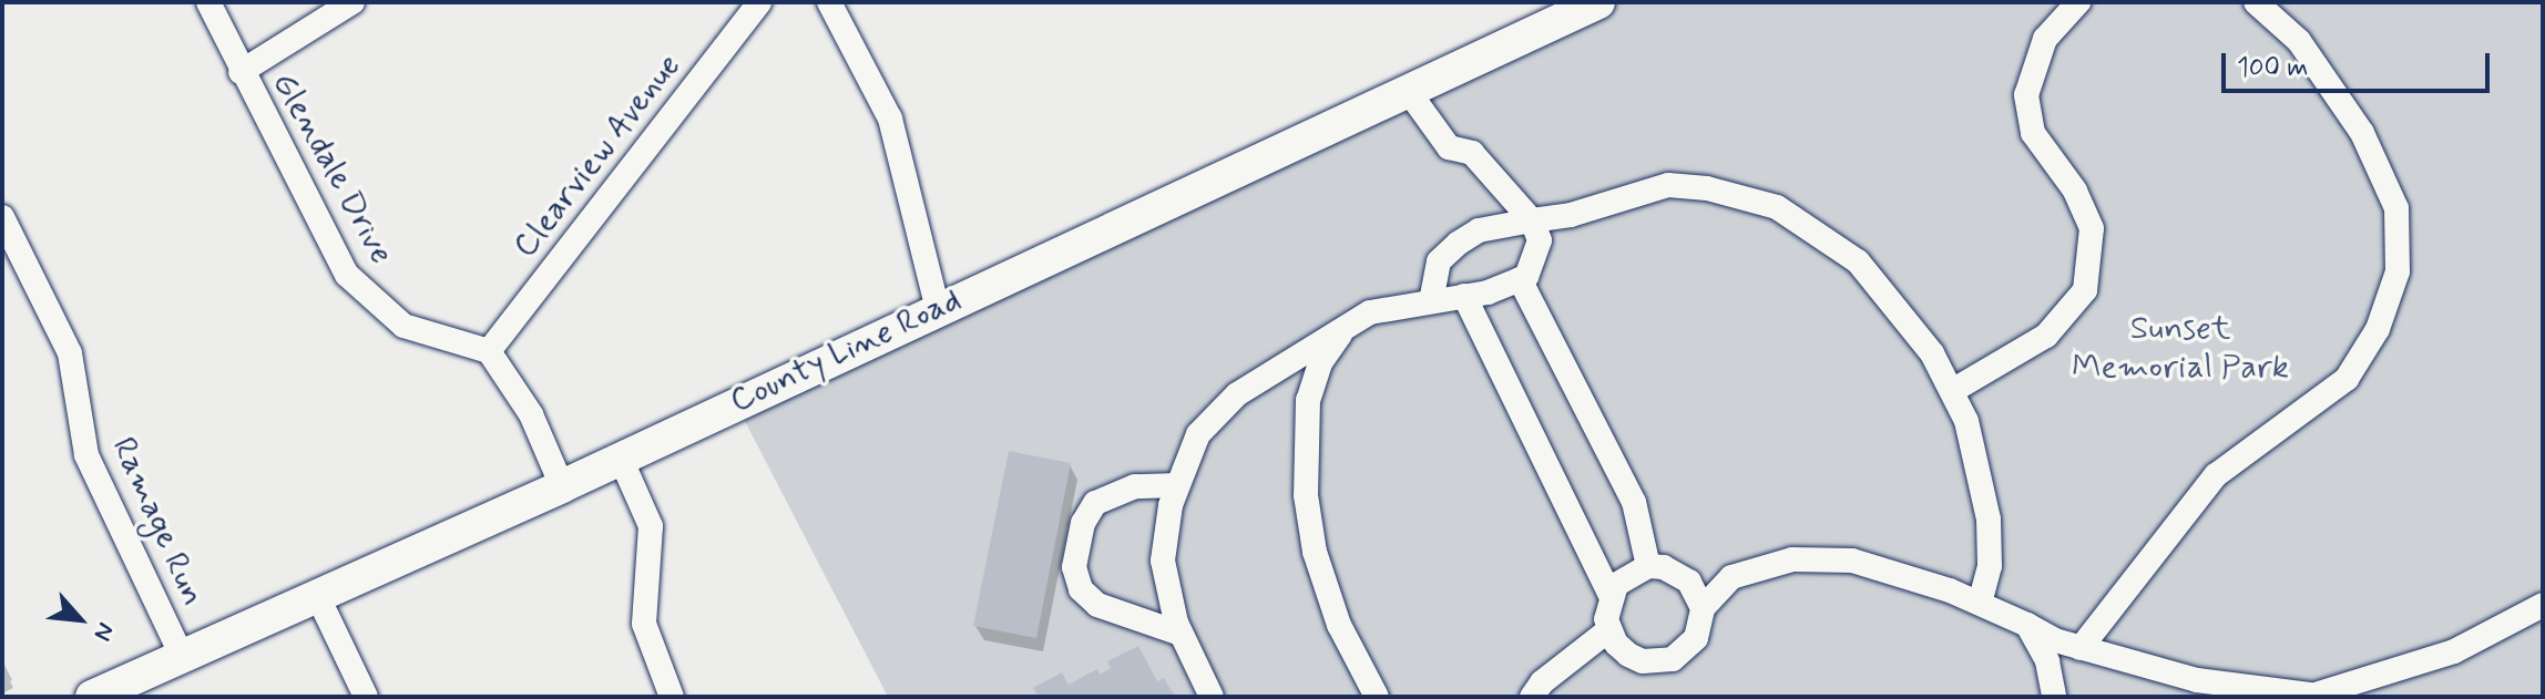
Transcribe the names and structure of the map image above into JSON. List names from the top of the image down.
{
  "streets": {
    "main road": ["County Line Road"],
    "street": ["Clearview Avenue", "Glendale Drive", "Ramage Run"]
  },
  "crossings": [
    ["Clearview Avenue", "Glendale Drive"],
    ["County Line Road", "Ramage Run"]
  ],
  "parks": ["Sunset Memorial Park"],
  "scale_bar": "100 m",
  "north": "bottom right"
}
